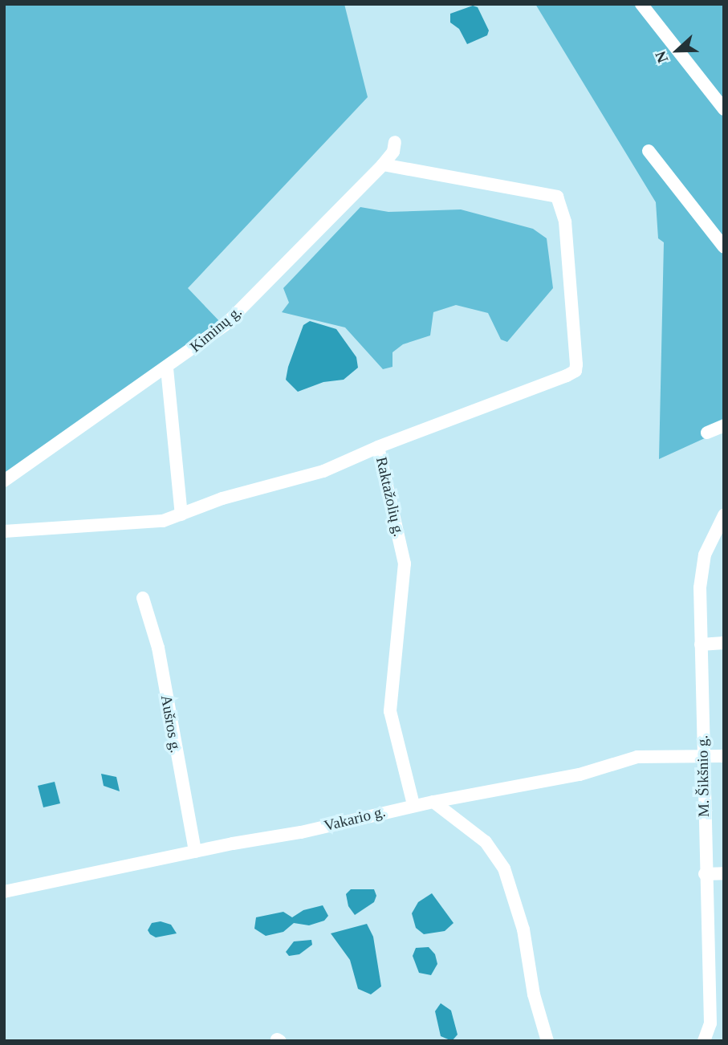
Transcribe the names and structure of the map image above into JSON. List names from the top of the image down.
{
  "streets": {
    "street": [
      "Kiminų g.",
      "Raktažolių g.",
      "Aušros g.",
      "M. Šikšnio g.",
      "Vakario g."
    ]
  },
  "crossings": [
    ["Kiminų g.", "Raktažolių g."],
    ["Raktažolių g.", "Vakario g."],
    ["Aušros g.", "Vakario g."],
    ["M. Šikšnio g.", "Vakario g."]
  ],
  "north": "left"
}
